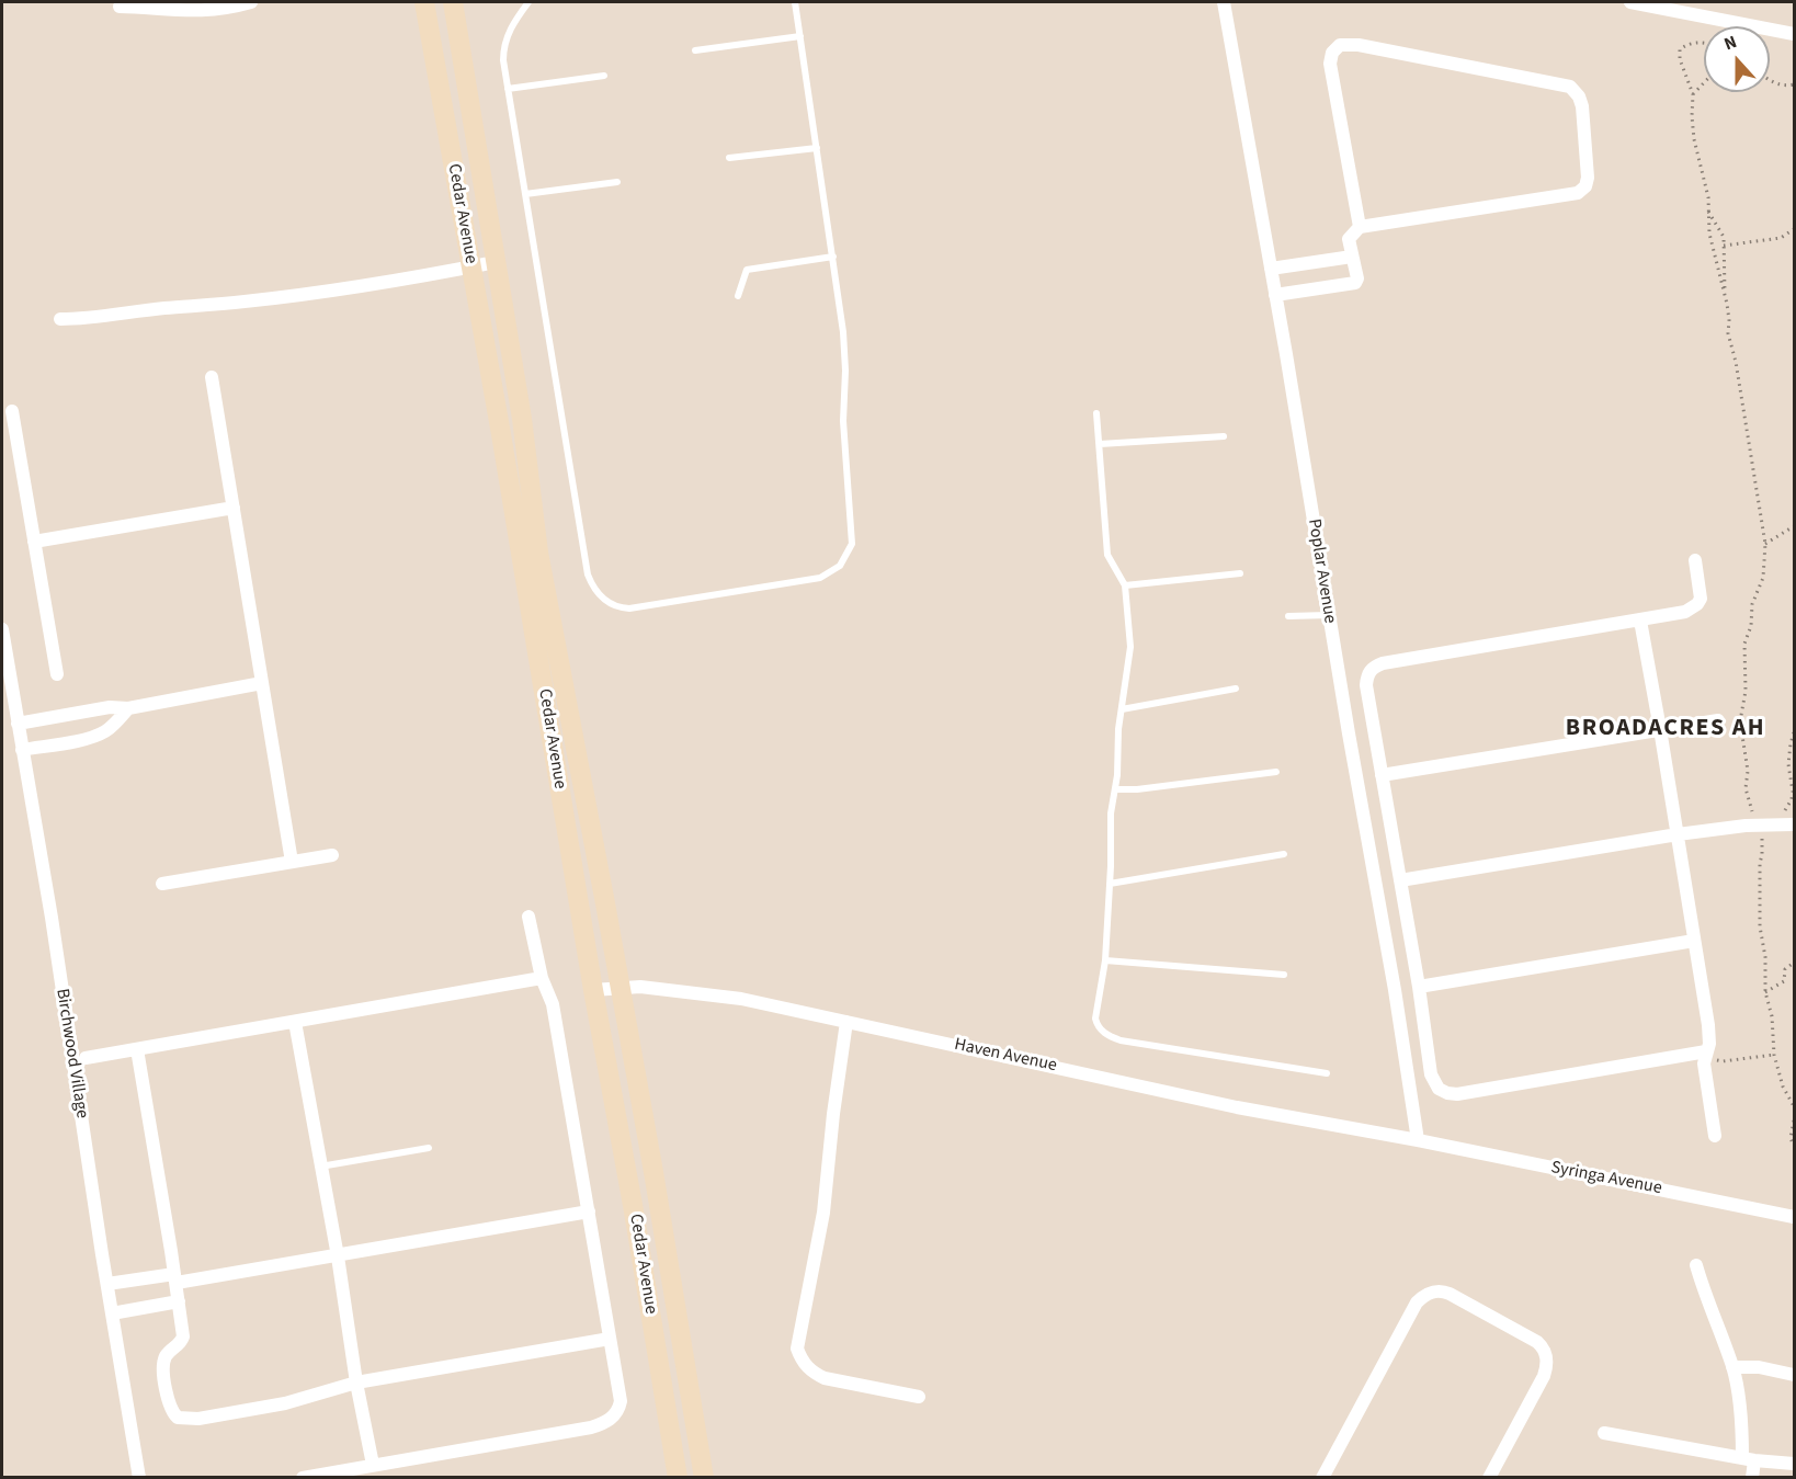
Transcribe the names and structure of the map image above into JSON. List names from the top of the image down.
{
  "streets": {
    "main road": ["Cedar Avenue"],
    "street": [
      "Poplar Avenue",
      "Birchwood Village",
      "Haven Avenue",
      "Syringa Avenue"
    ]
  },
  "crossings": [
    ["Cedar Avenue", "Haven Avenue"],
    ["Poplar Avenue", "Haven Avenue"],
    ["Poplar Avenue", "Syringa Avenue"],
    ["Haven Avenue", "Syringa Avenue"]
  ],
  "districts": ["BROADACRES AH"],
  "north": "top"
}
